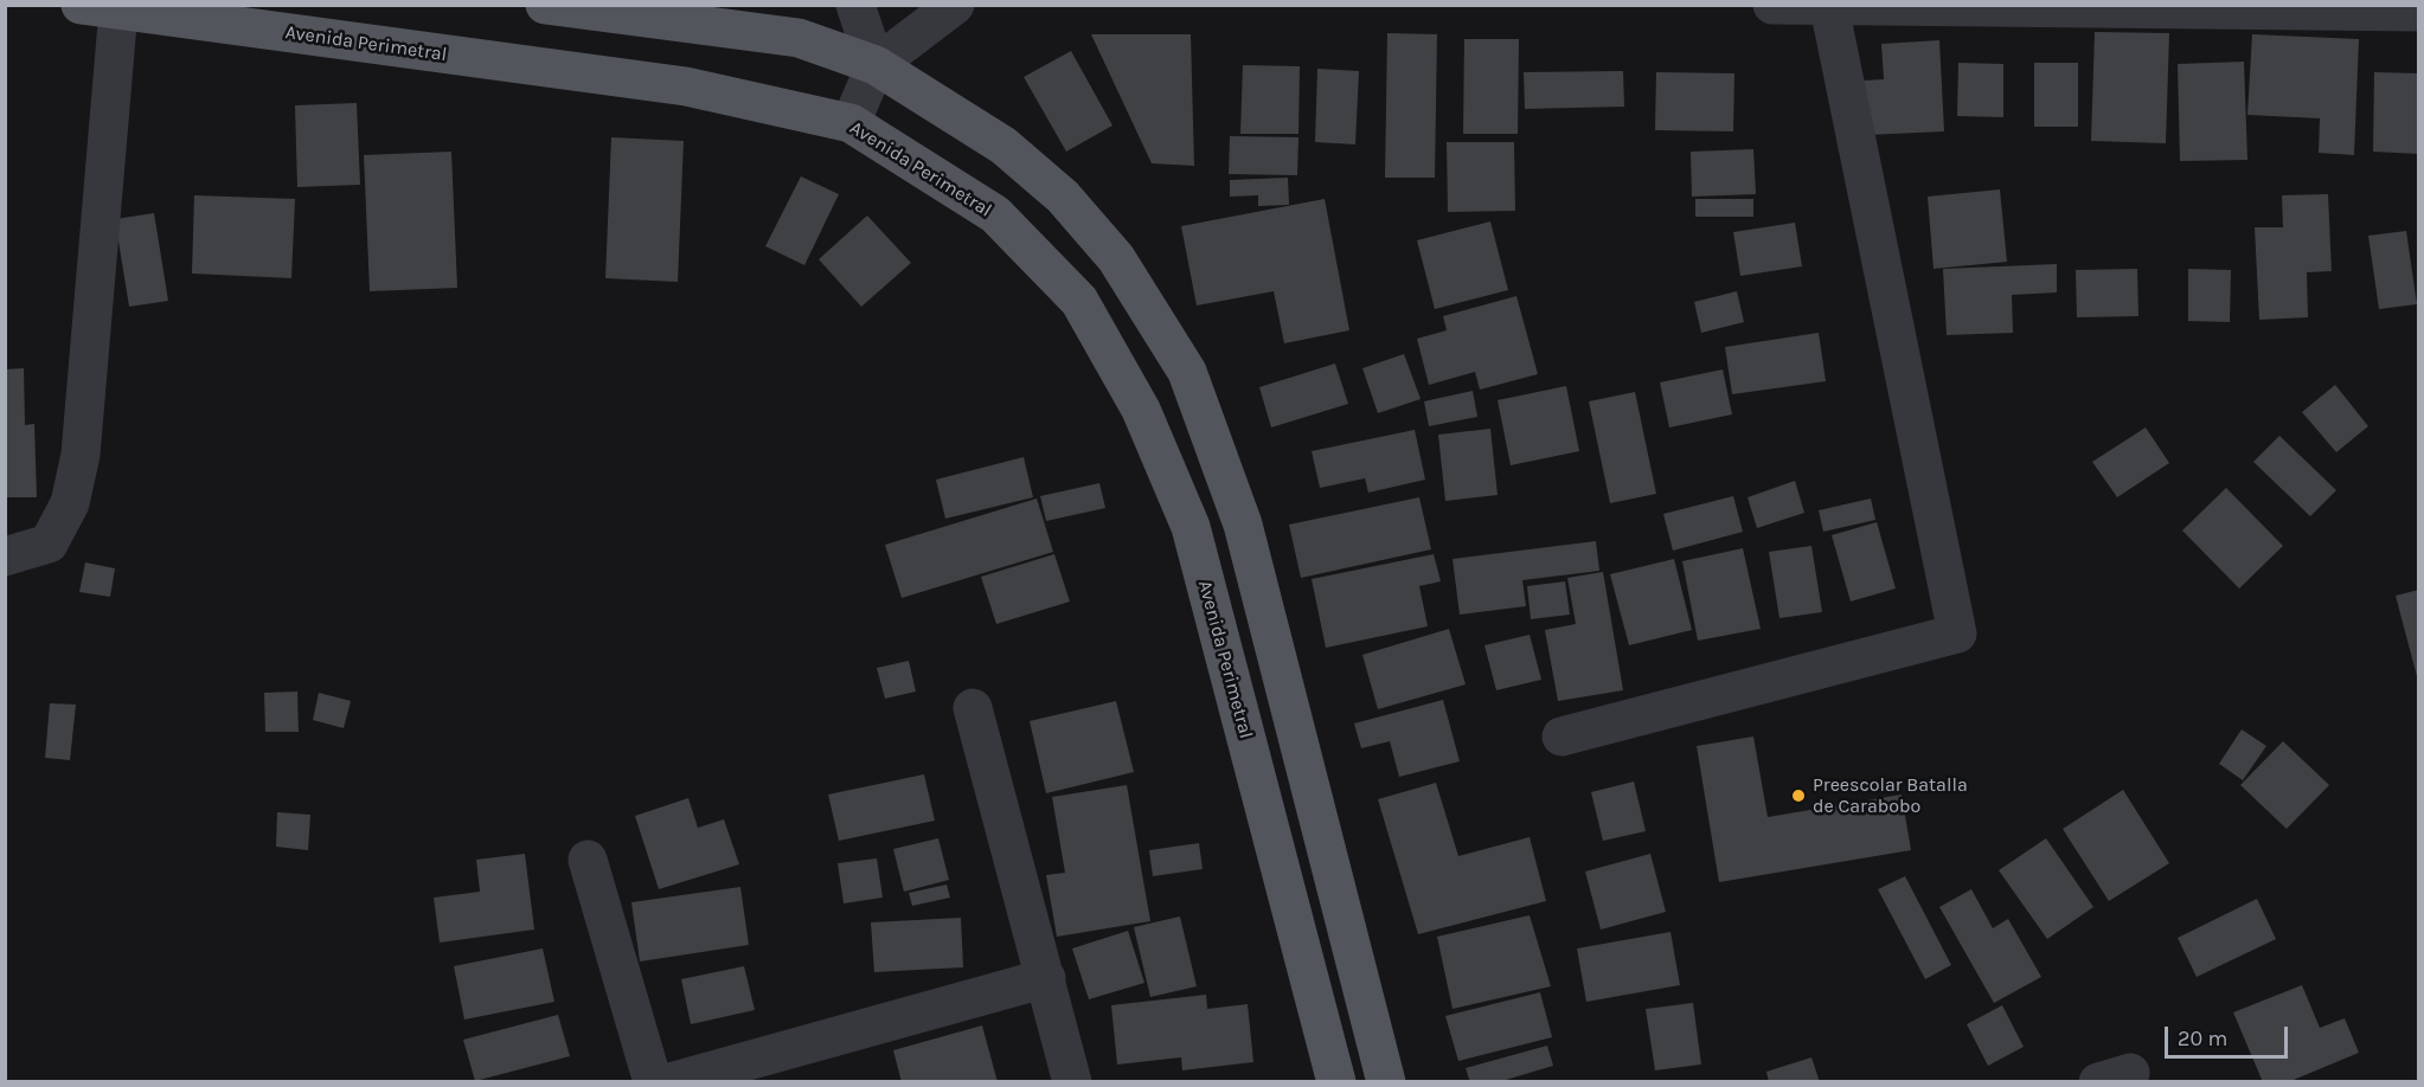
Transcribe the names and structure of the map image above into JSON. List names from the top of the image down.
{
  "streets": {
    "main road": ["Avenida Perimetral"]
  },
  "places": ["Preescolar Batalla de Carabobo"],
  "scale_bar": "20 m"
}
